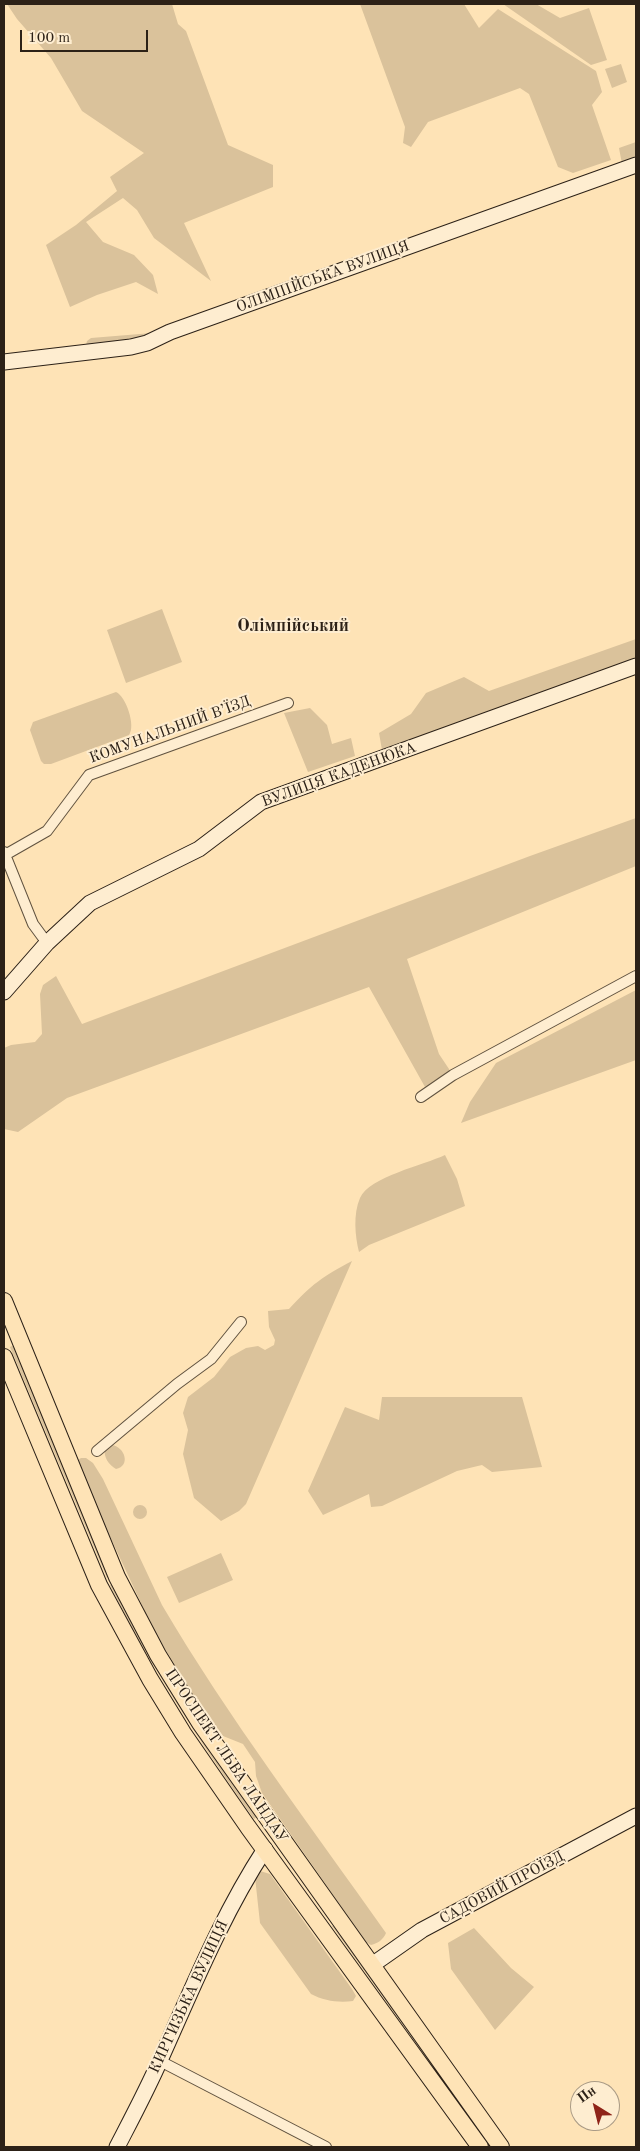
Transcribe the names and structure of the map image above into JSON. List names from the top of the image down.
{
  "streets": {
    "main road": ["ПРОСПЕКТ ЛЬВА ЛАНДАУ"],
    "street": [
      "ОЛІМПІЙСЬКА ВУЛИЦЯ",
      "КОМУНАЛЬНИЙ В’ЇЗД",
      "ВУЛИЦЯ КАДЕНЮКА",
      "САДОВИЙ ПРОЇЗД",
      "КИРГИЗЬКА ВУЛИЦЯ"
    ]
  },
  "crossings": [
    ["ПРОСПЕКТ ЛЬВА ЛАНДАУ", "САДОВИЙ ПРОЇЗД"],
    ["ПРОСПЕКТ ЛЬВА ЛАНДАУ", "КИРГИЗЬКА ВУЛИЦЯ"]
  ],
  "districts": ["Олімпійський"],
  "scale_bar": "100 m",
  "north": "top left"
}
